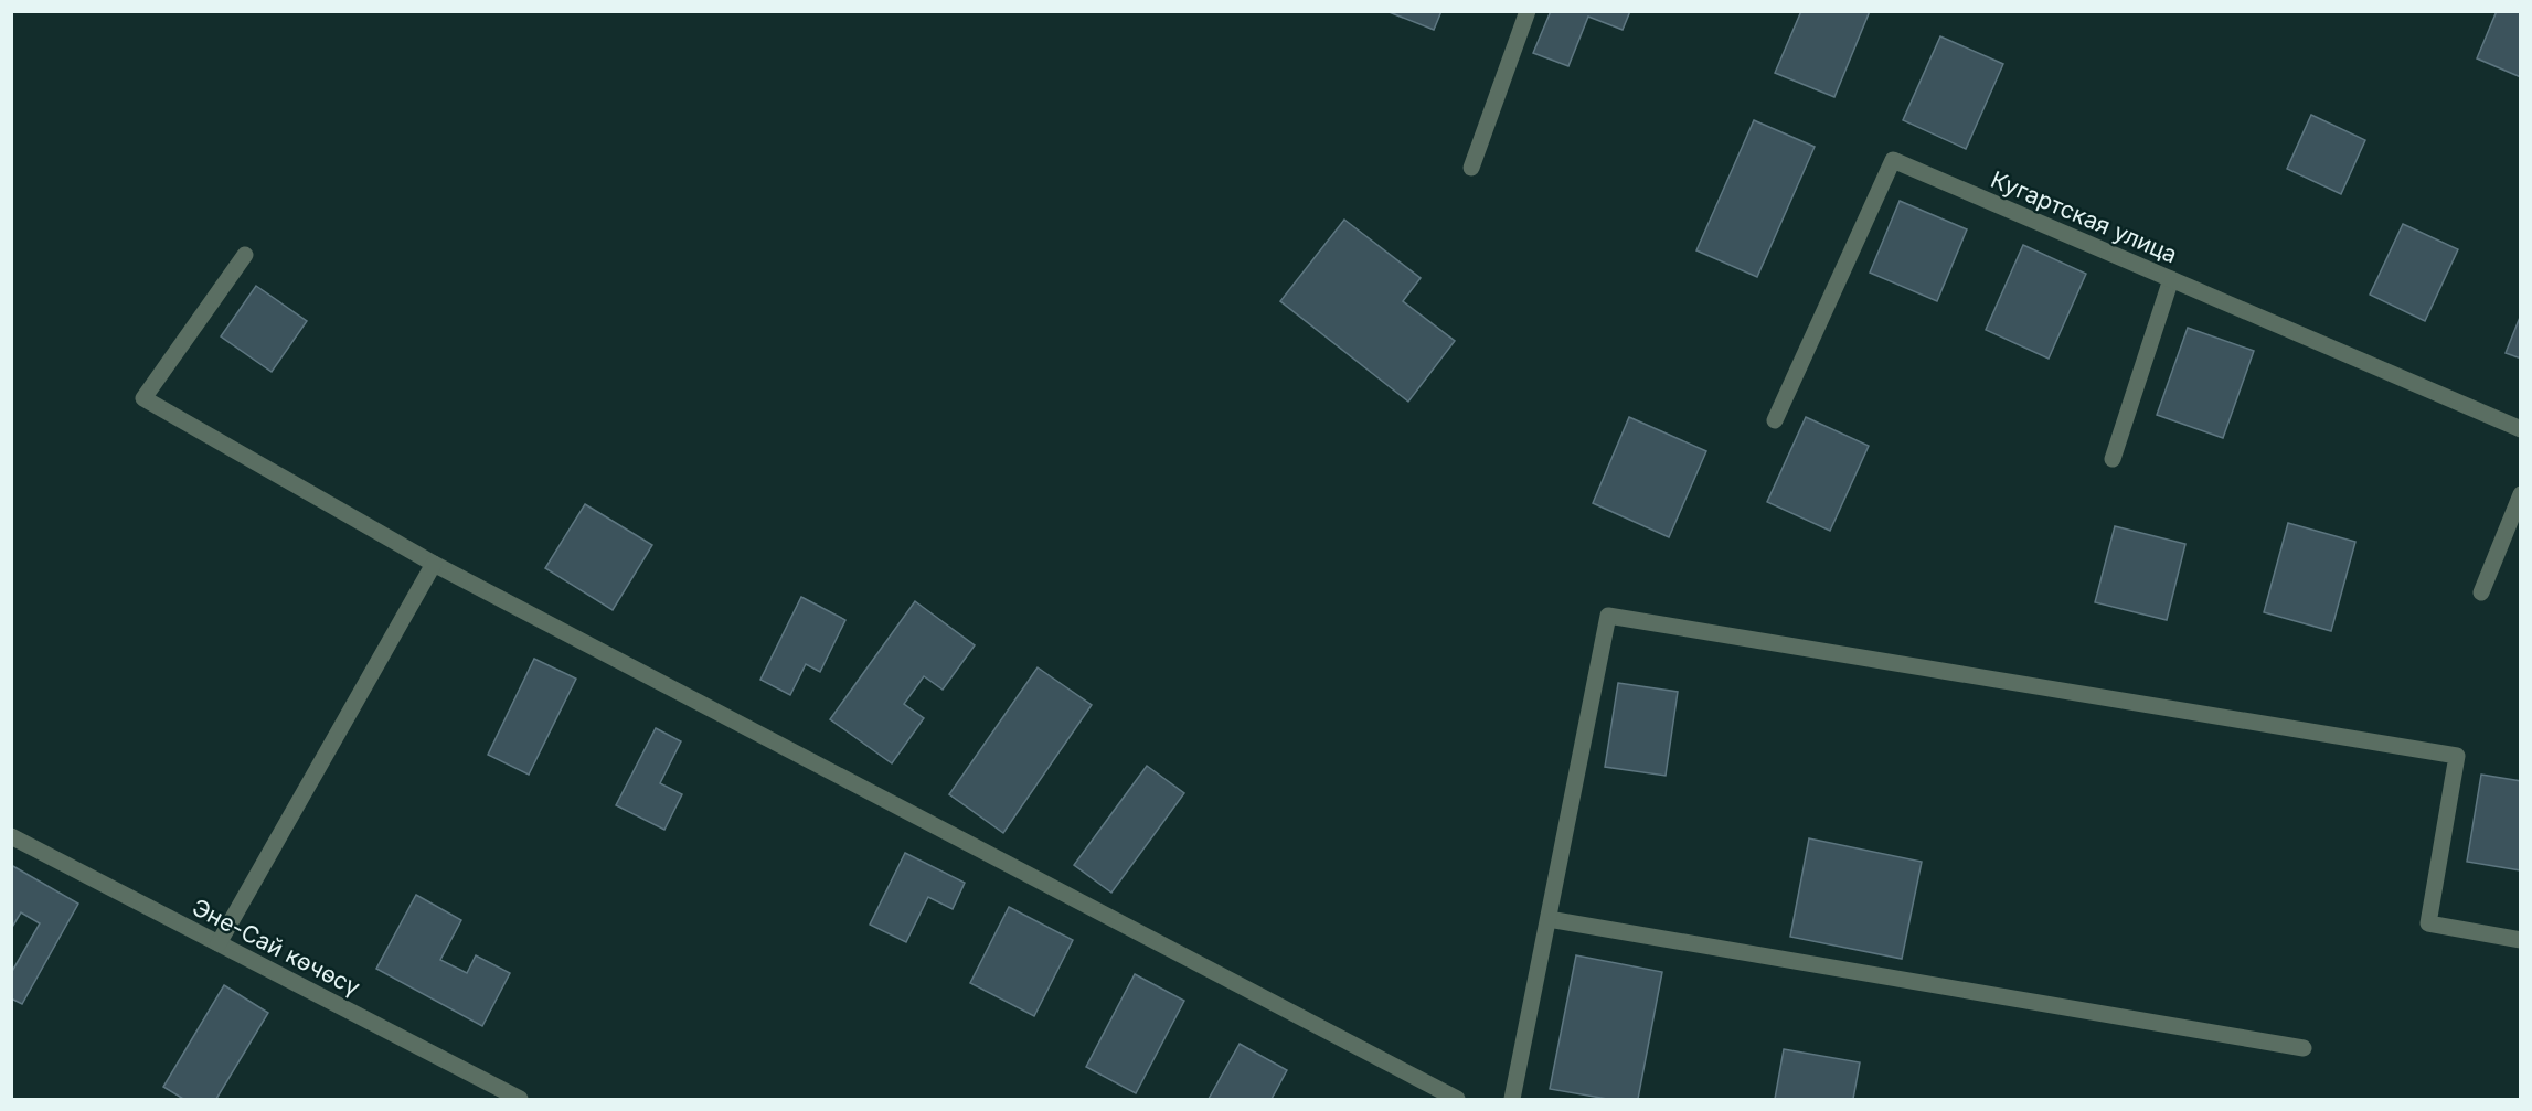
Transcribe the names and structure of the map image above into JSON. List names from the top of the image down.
{
  "streets": {
    "street": ["Кугартская улица", "Эне-Сай көчөсү"]
  }
}
